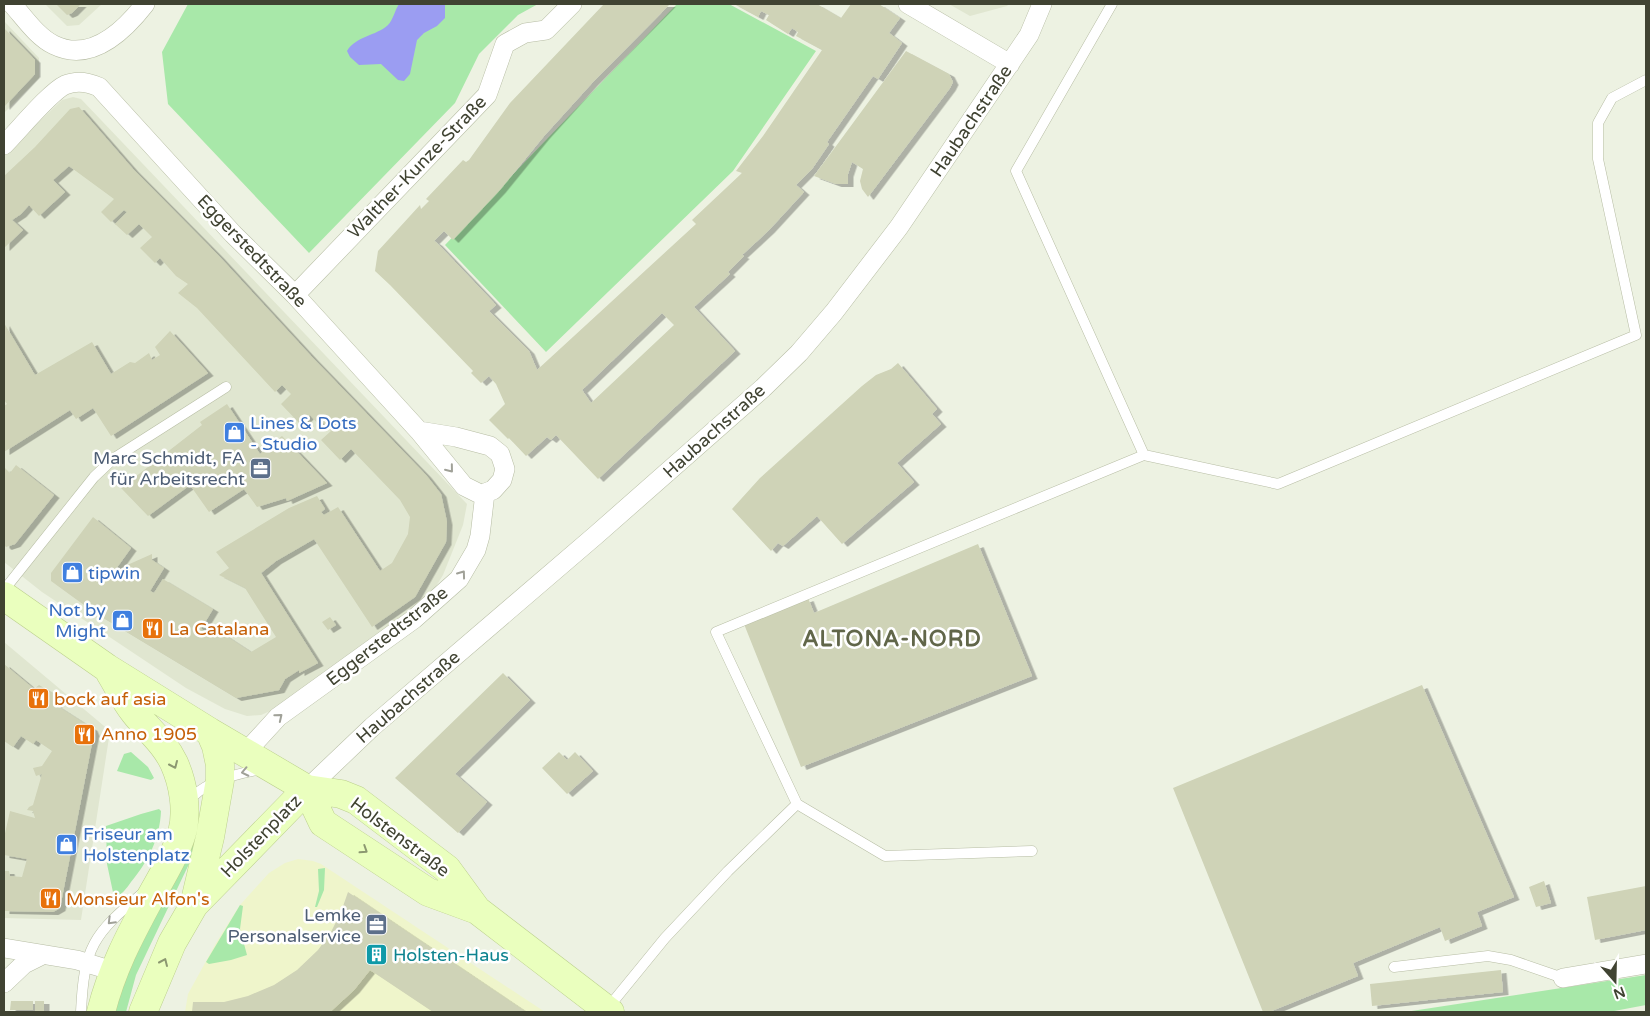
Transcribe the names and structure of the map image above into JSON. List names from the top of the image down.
{
  "streets": {
    "main road": ["Holstenplatz", "Holstenstraße"],
    "street": ["Haubachstraße", "Walther-Kunze-Straße", "Eggerstedtstraße"]
  },
  "crossings": [
    ["Haubachstraße", "Holstenplatz"],
    ["Haubachstraße", "Holstenstraße"],
    ["Walther-Kunze-Straße", "Eggerstedtstraße"],
    ["Eggerstedtstraße", "Holstenstraße"],
    ["Holstenplatz", "Holstenstraße"]
  ],
  "districts": ["ALTONA-NORD"],
  "places": {
    "shop": [
      "Lines & Dots - Studio",
      "tipwin",
      "Not by Might",
      "Friseur am Holstenplatz"
    ],
    "office": ["Marc Schmidt, FA für Arbeitsrecht", "Lemke Personalservice"],
    "restaurant": [
      "La Catalana",
      "bock auf asia",
      "Anno 1905",
      "Monsieur Alfon's"
    ],
    "building": ["Holsten-Haus"]
  },
  "north": "bottom"
}
